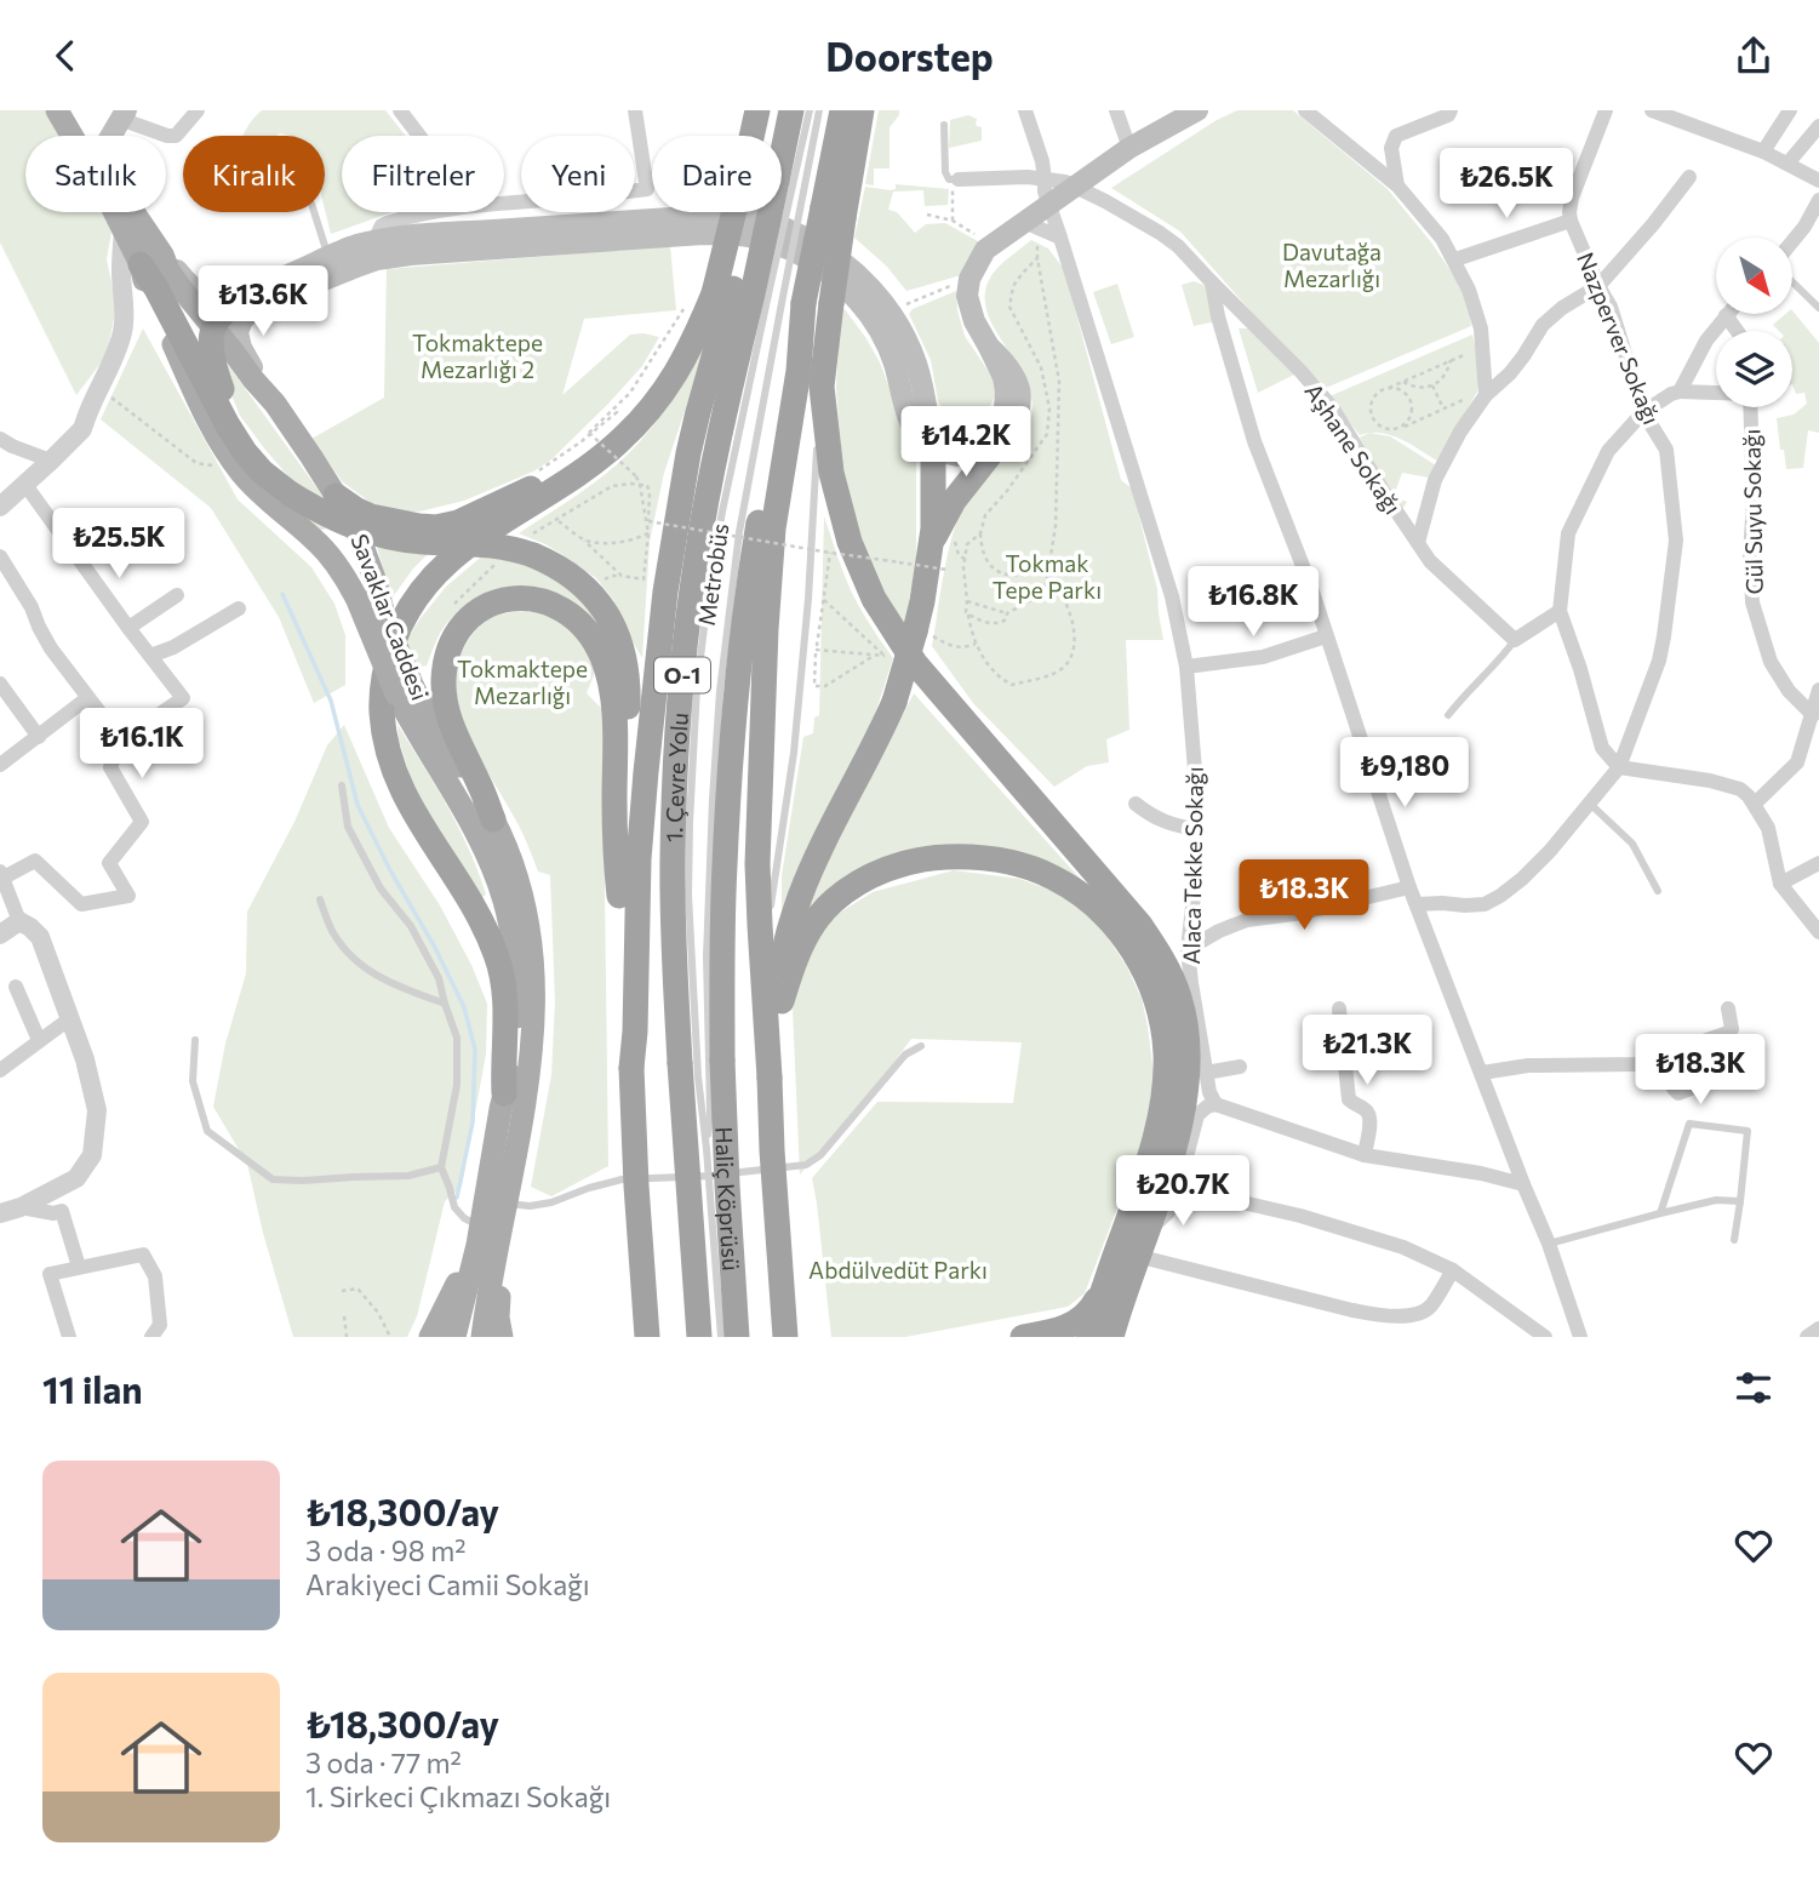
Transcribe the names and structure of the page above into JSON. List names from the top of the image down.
{
  "streets": {
    "highway": ["O-1", "1. Çevre Yolu", "Haliç Köprüsü"],
    "main road": ["Savaklar Caddesi"],
    "street": [
      "Nazperver Sokağı",
      "Aşhane Sokağı",
      "Gül Suyu Sokağı",
      "Alaca Tekke Sokağı"
    ],
    "lane": ["Metrobüs"]
  },
  "crossings": [
    ["Aşhane Sokağı", "Alaca Tekke Sokağı"],
    ["Metrobüs", "O-1"],
    ["Metrobüs", "1. Çevre Yolu"],
    ["Metrobüs", "Haliç Köprüsü"],
    ["O-1", "1. Çevre Yolu"],
    ["O-1", "Haliç Köprüsü"],
    ["1. Çevre Yolu", "Haliç Köprüsü"]
  ],
  "parks": [
    "Davutağa Mezarlığı",
    "Tokmaktepe Mezarlığı 2",
    "Tokmak Tepe Parkı",
    "Tokmaktepe Mezarlığı",
    "Abdülvedüt Parkı"
  ],
  "north": "bottom right",
  "page": {
    "header": "Doorstep",
    "chip": [
      "Satılık",
      "Kiralık",
      "Filtreler",
      "Yeni",
      "Daire"
    ],
    "price": [
      "₺26.5K",
      "₺13.6K",
      "₺14.2K",
      "₺25.5K",
      "₺16.8K",
      "₺16.1K",
      "₺9,180",
      "₺18.3K",
      "₺21.3K",
      "₺18.3K",
      "₺20.7K"
    ],
    "heading": "11 ilan",
    "list": [
      {
        "name": "₺18,300/ay",
        "note": "3 oda · 98 m² · Arakiyeci Camii Sokağı"
      },
      {
        "name": "₺18,300/ay",
        "note": "3 oda · 77 m² · 1. Sirkeci Çıkmazı Sokağı"
      }
    ]
  }
}
